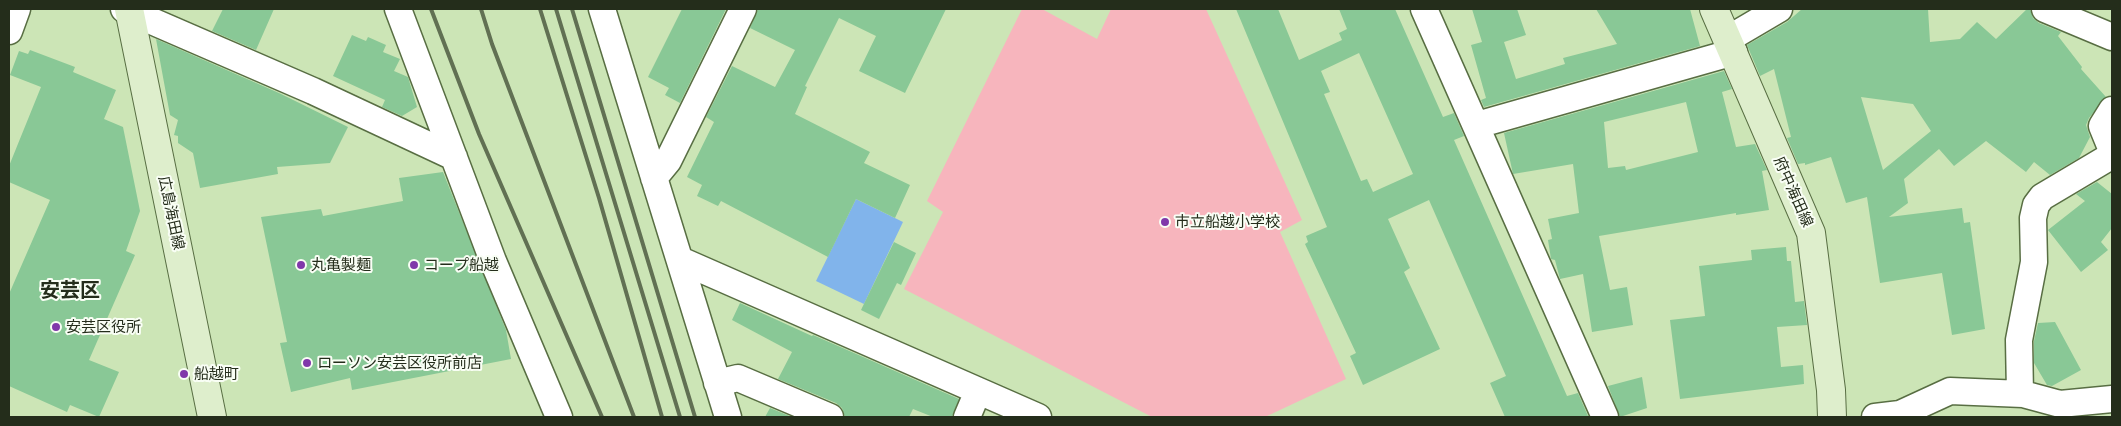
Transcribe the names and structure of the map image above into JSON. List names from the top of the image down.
{
  "streets": {
    "main road": ["府中海田線", "広島海田線"]
  },
  "districts": ["安芸区"],
  "places": [
    "市立船越小学校",
    "丸亀製麺",
    "コープ船越",
    "安芸区役所",
    "ローソン安芸区役所前店",
    "船越町"
  ]
}
